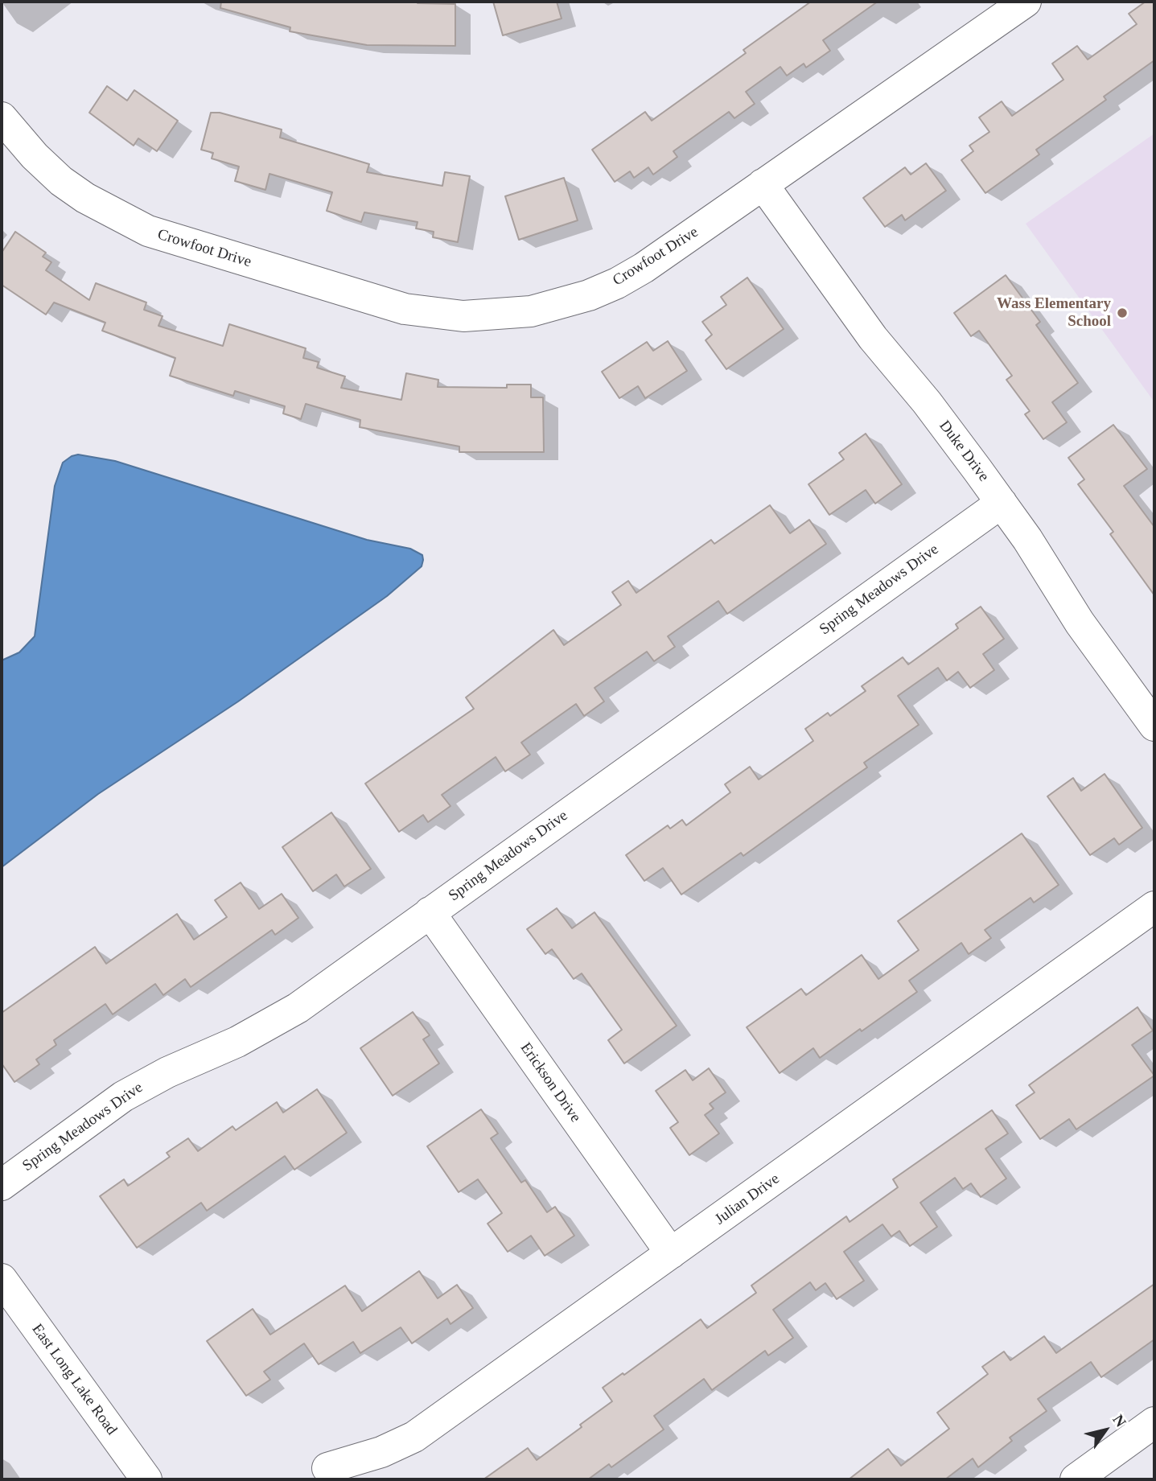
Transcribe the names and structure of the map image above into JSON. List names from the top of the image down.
{
  "streets": {
    "street": [
      "Crowfoot Drive",
      "Duke Drive",
      "Spring Meadows Drive",
      "Erickson Drive",
      "Julian Drive",
      "East Long Lake Road"
    ]
  },
  "crossings": [
    ["Crowfoot Drive", "Duke Drive"],
    ["Duke Drive", "Spring Meadows Drive"],
    ["Spring Meadows Drive", "Erickson Drive"],
    ["Erickson Drive", "Julian Drive"]
  ],
  "places": ["Wass Elementary School"],
  "north": "top right"
}
